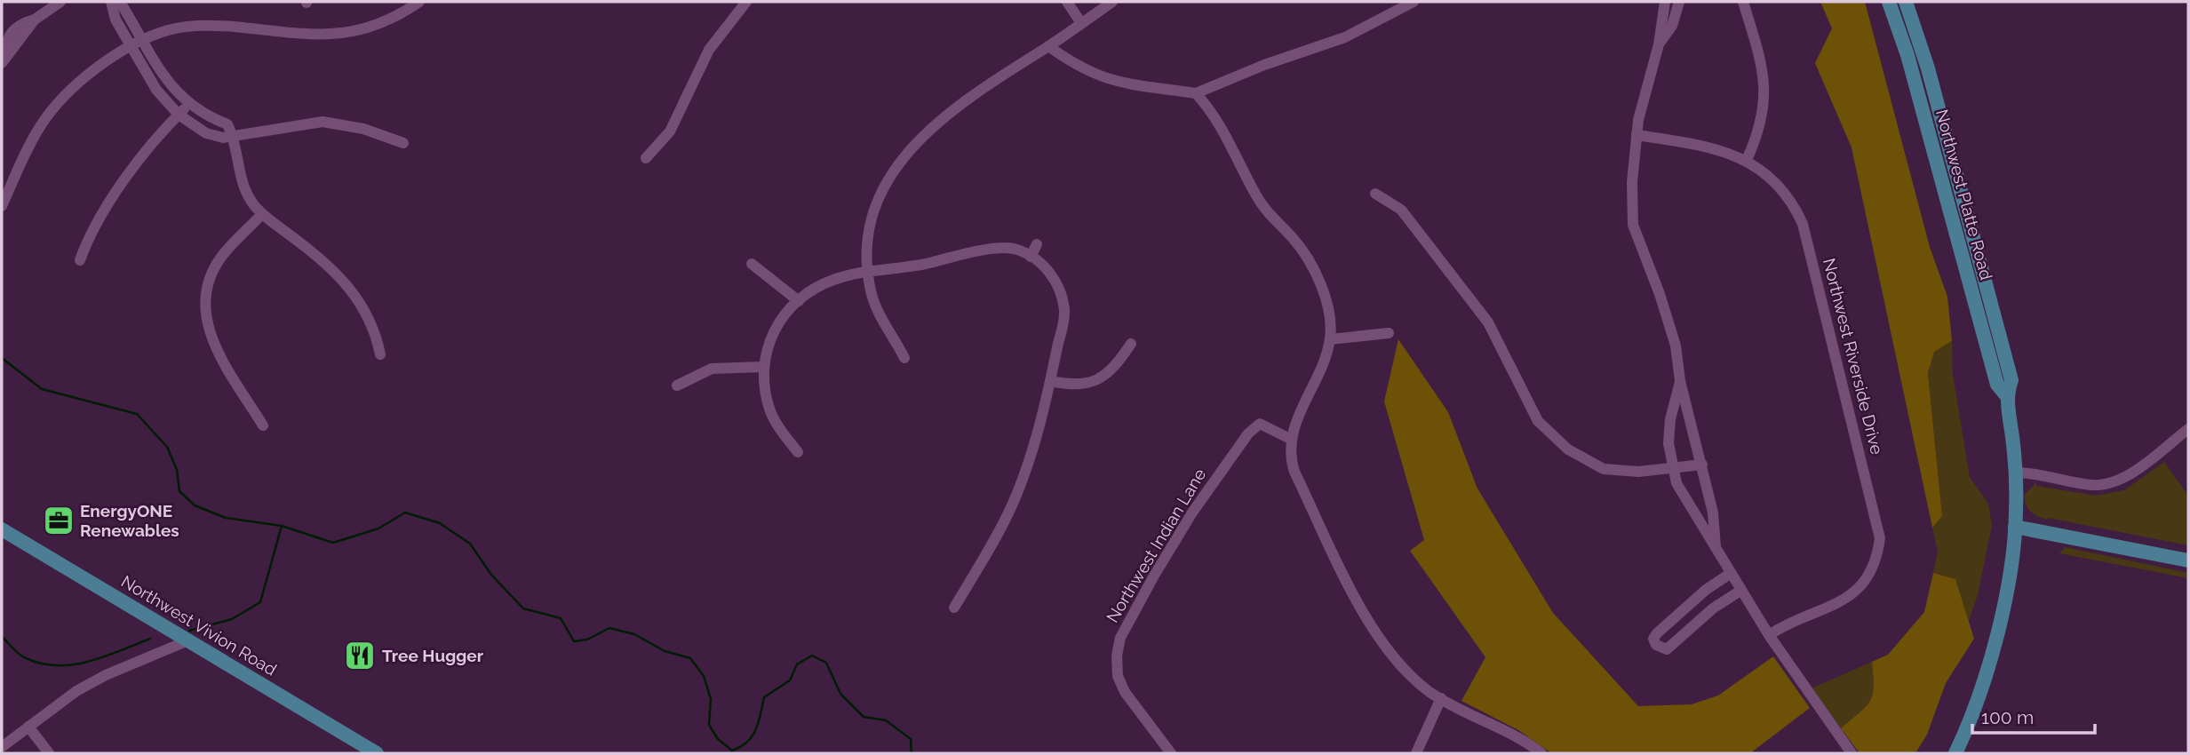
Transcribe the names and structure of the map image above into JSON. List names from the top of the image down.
{
  "streets": {
    "main road": ["Northwest Platte Road", "Northwest Vivion Road"],
    "street": ["Northwest Riverside Drive", "Northwest Indian Lane"]
  },
  "places": {
    "office": ["EnergyONE Renewables"],
    "restaurant": ["Tree Hugger"]
  },
  "scale_bar": "100 m"
}
